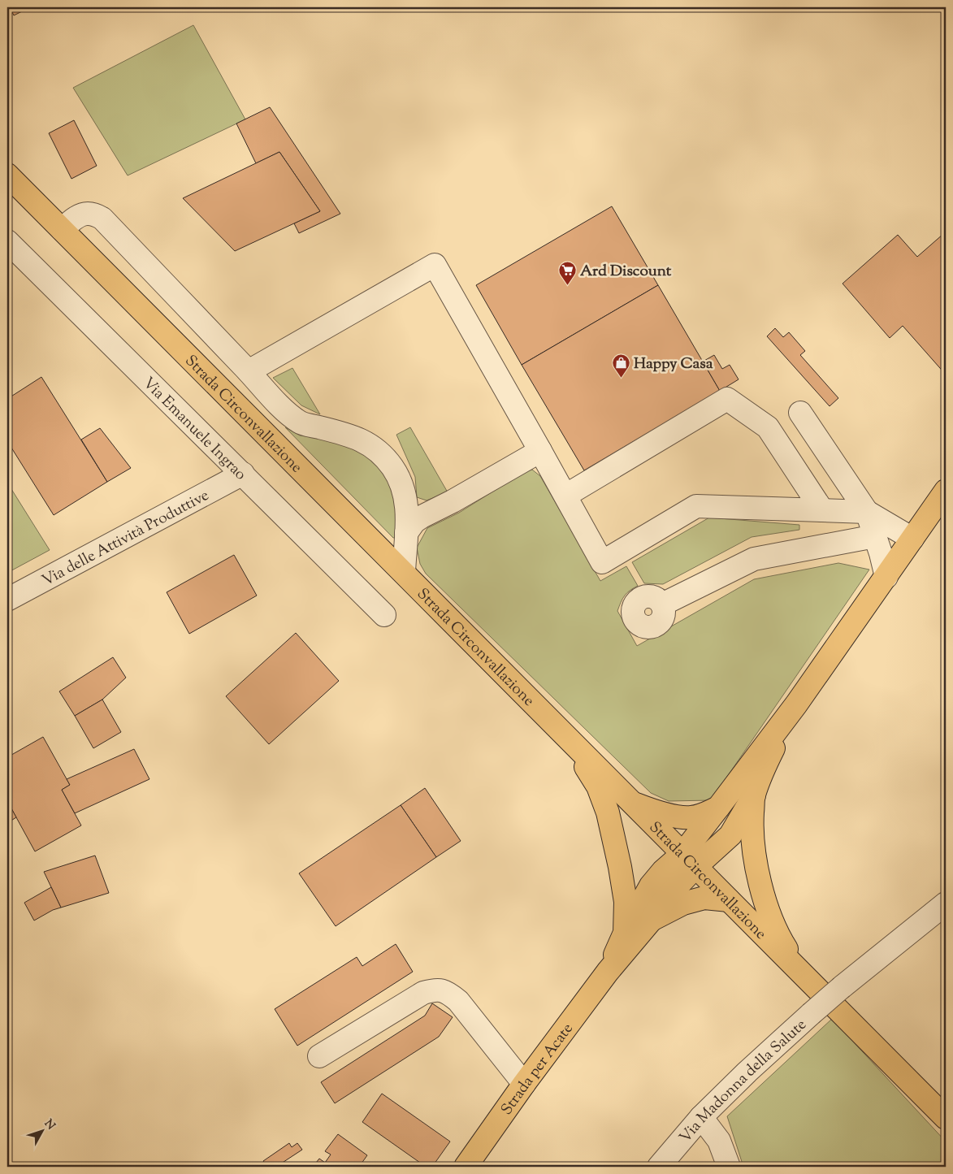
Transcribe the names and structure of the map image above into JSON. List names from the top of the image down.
{
  "streets": {
    "main road": ["Strada Circonvallazione", "Strada per Acate"],
    "street": ["Via Emanuele Ingrao", "Via delle Attività Produttive", "Via Madonna della Salute"]
  },
  "crossings": [
    ["Via Emanuele Ingrao", "Via delle Attività Produttive"]
  ],
  "places": {
    "supermarket": ["Ard Discount"],
    "shop": ["Happy Casa"]
  },
  "north": "top right"
}
